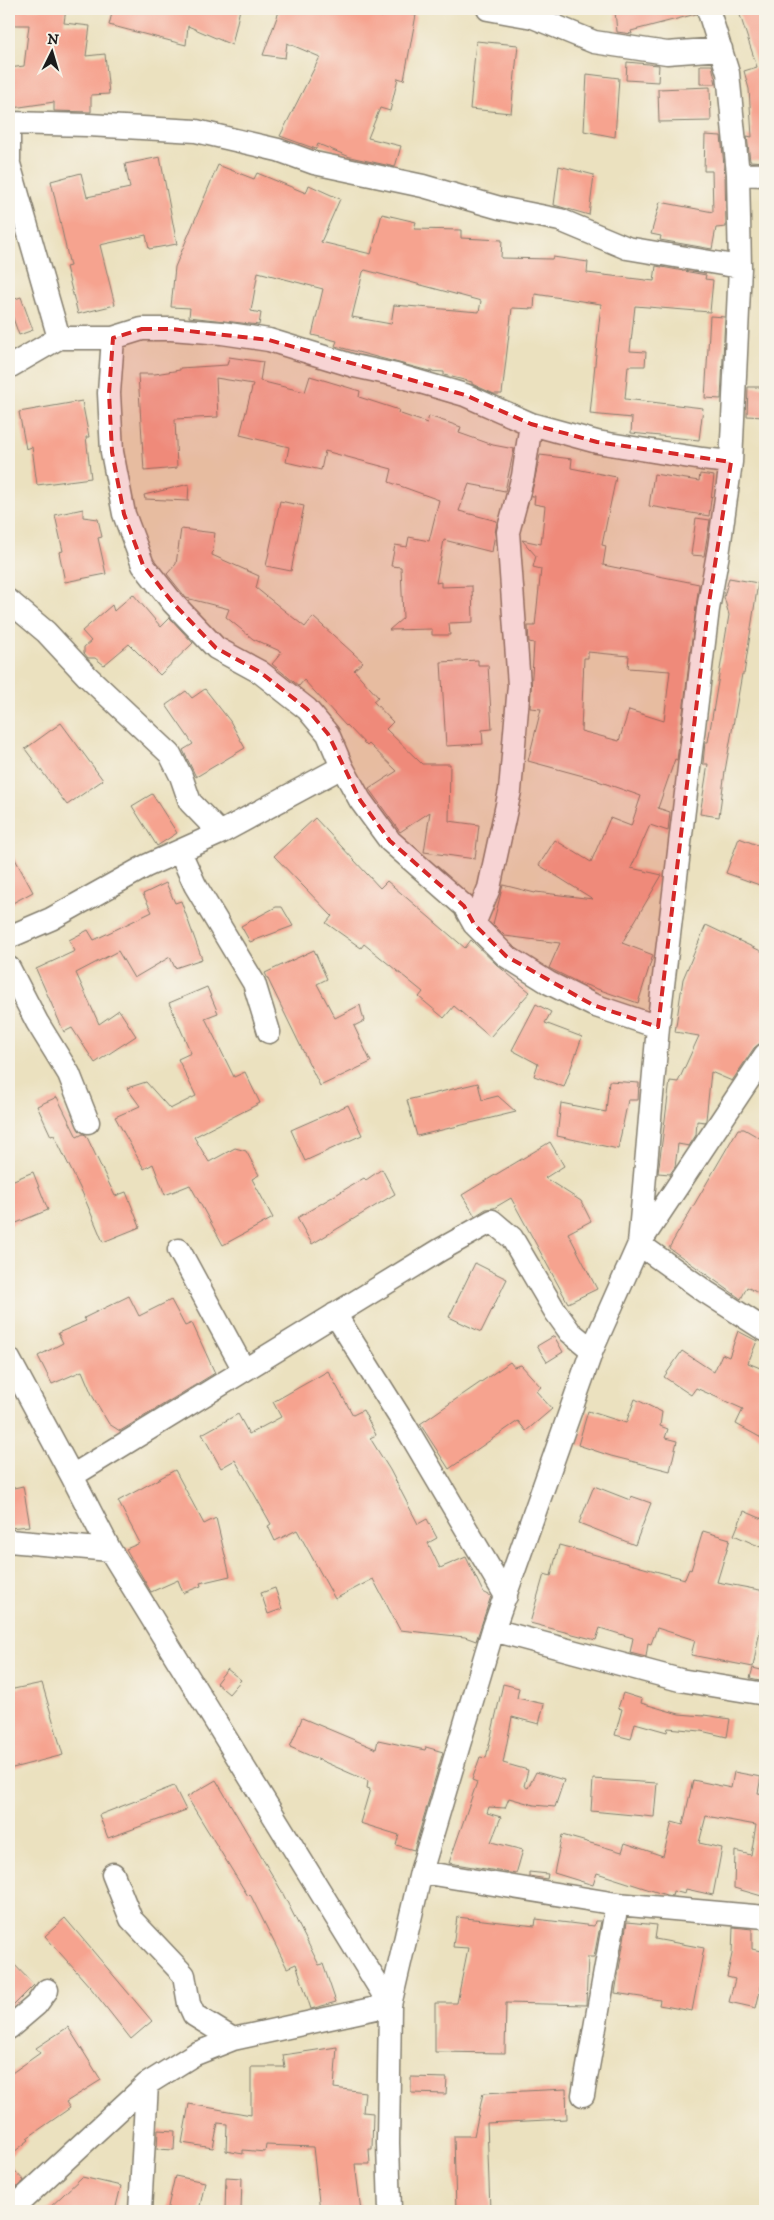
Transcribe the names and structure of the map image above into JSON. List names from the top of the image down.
{
  "north": "top"
}
